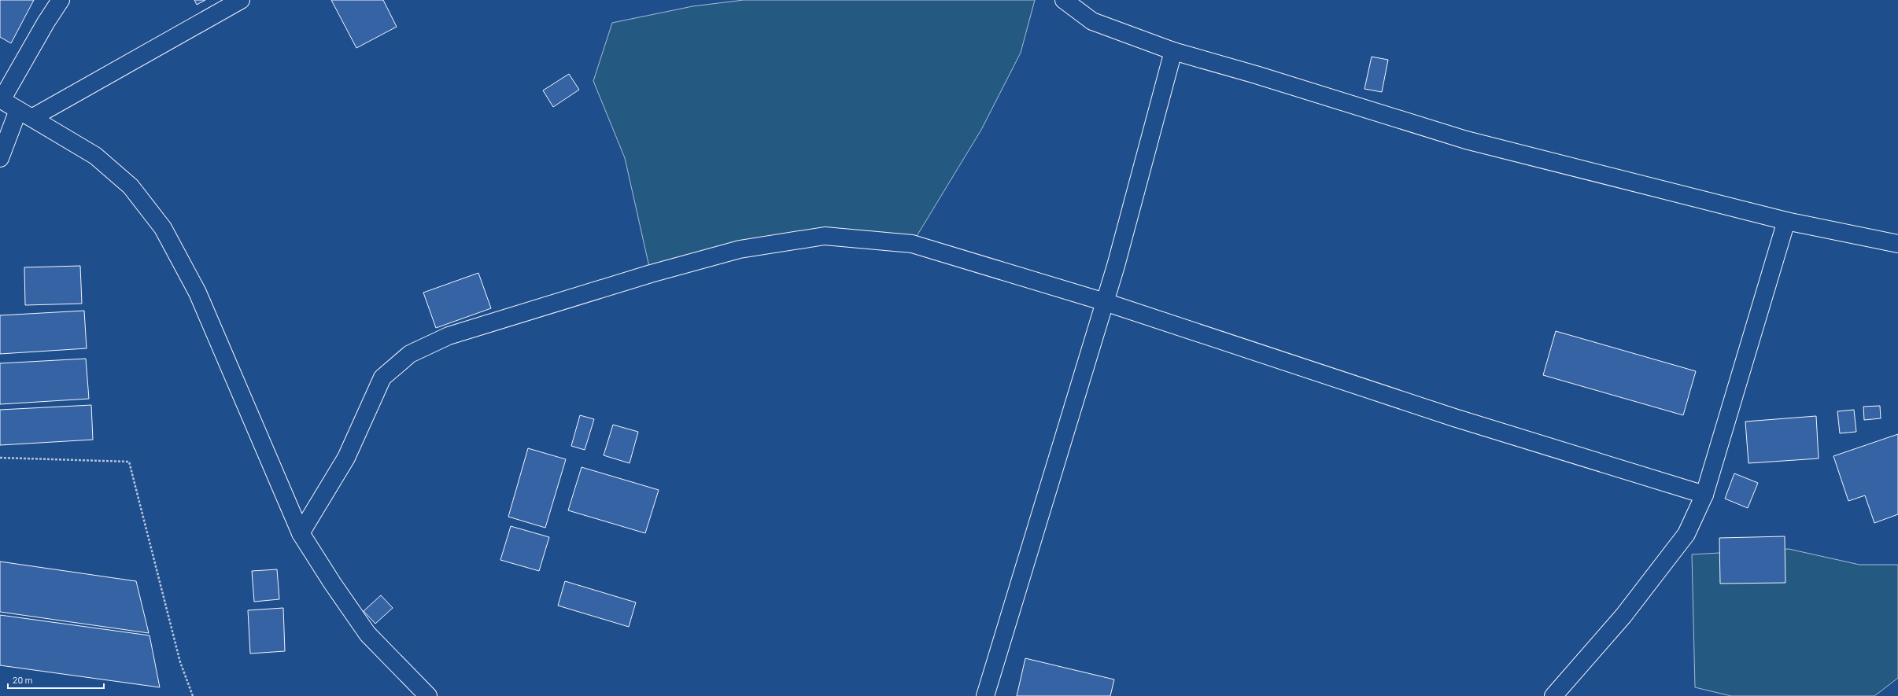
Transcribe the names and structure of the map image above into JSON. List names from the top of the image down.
{
  "scale_bar": "20 m"
}
